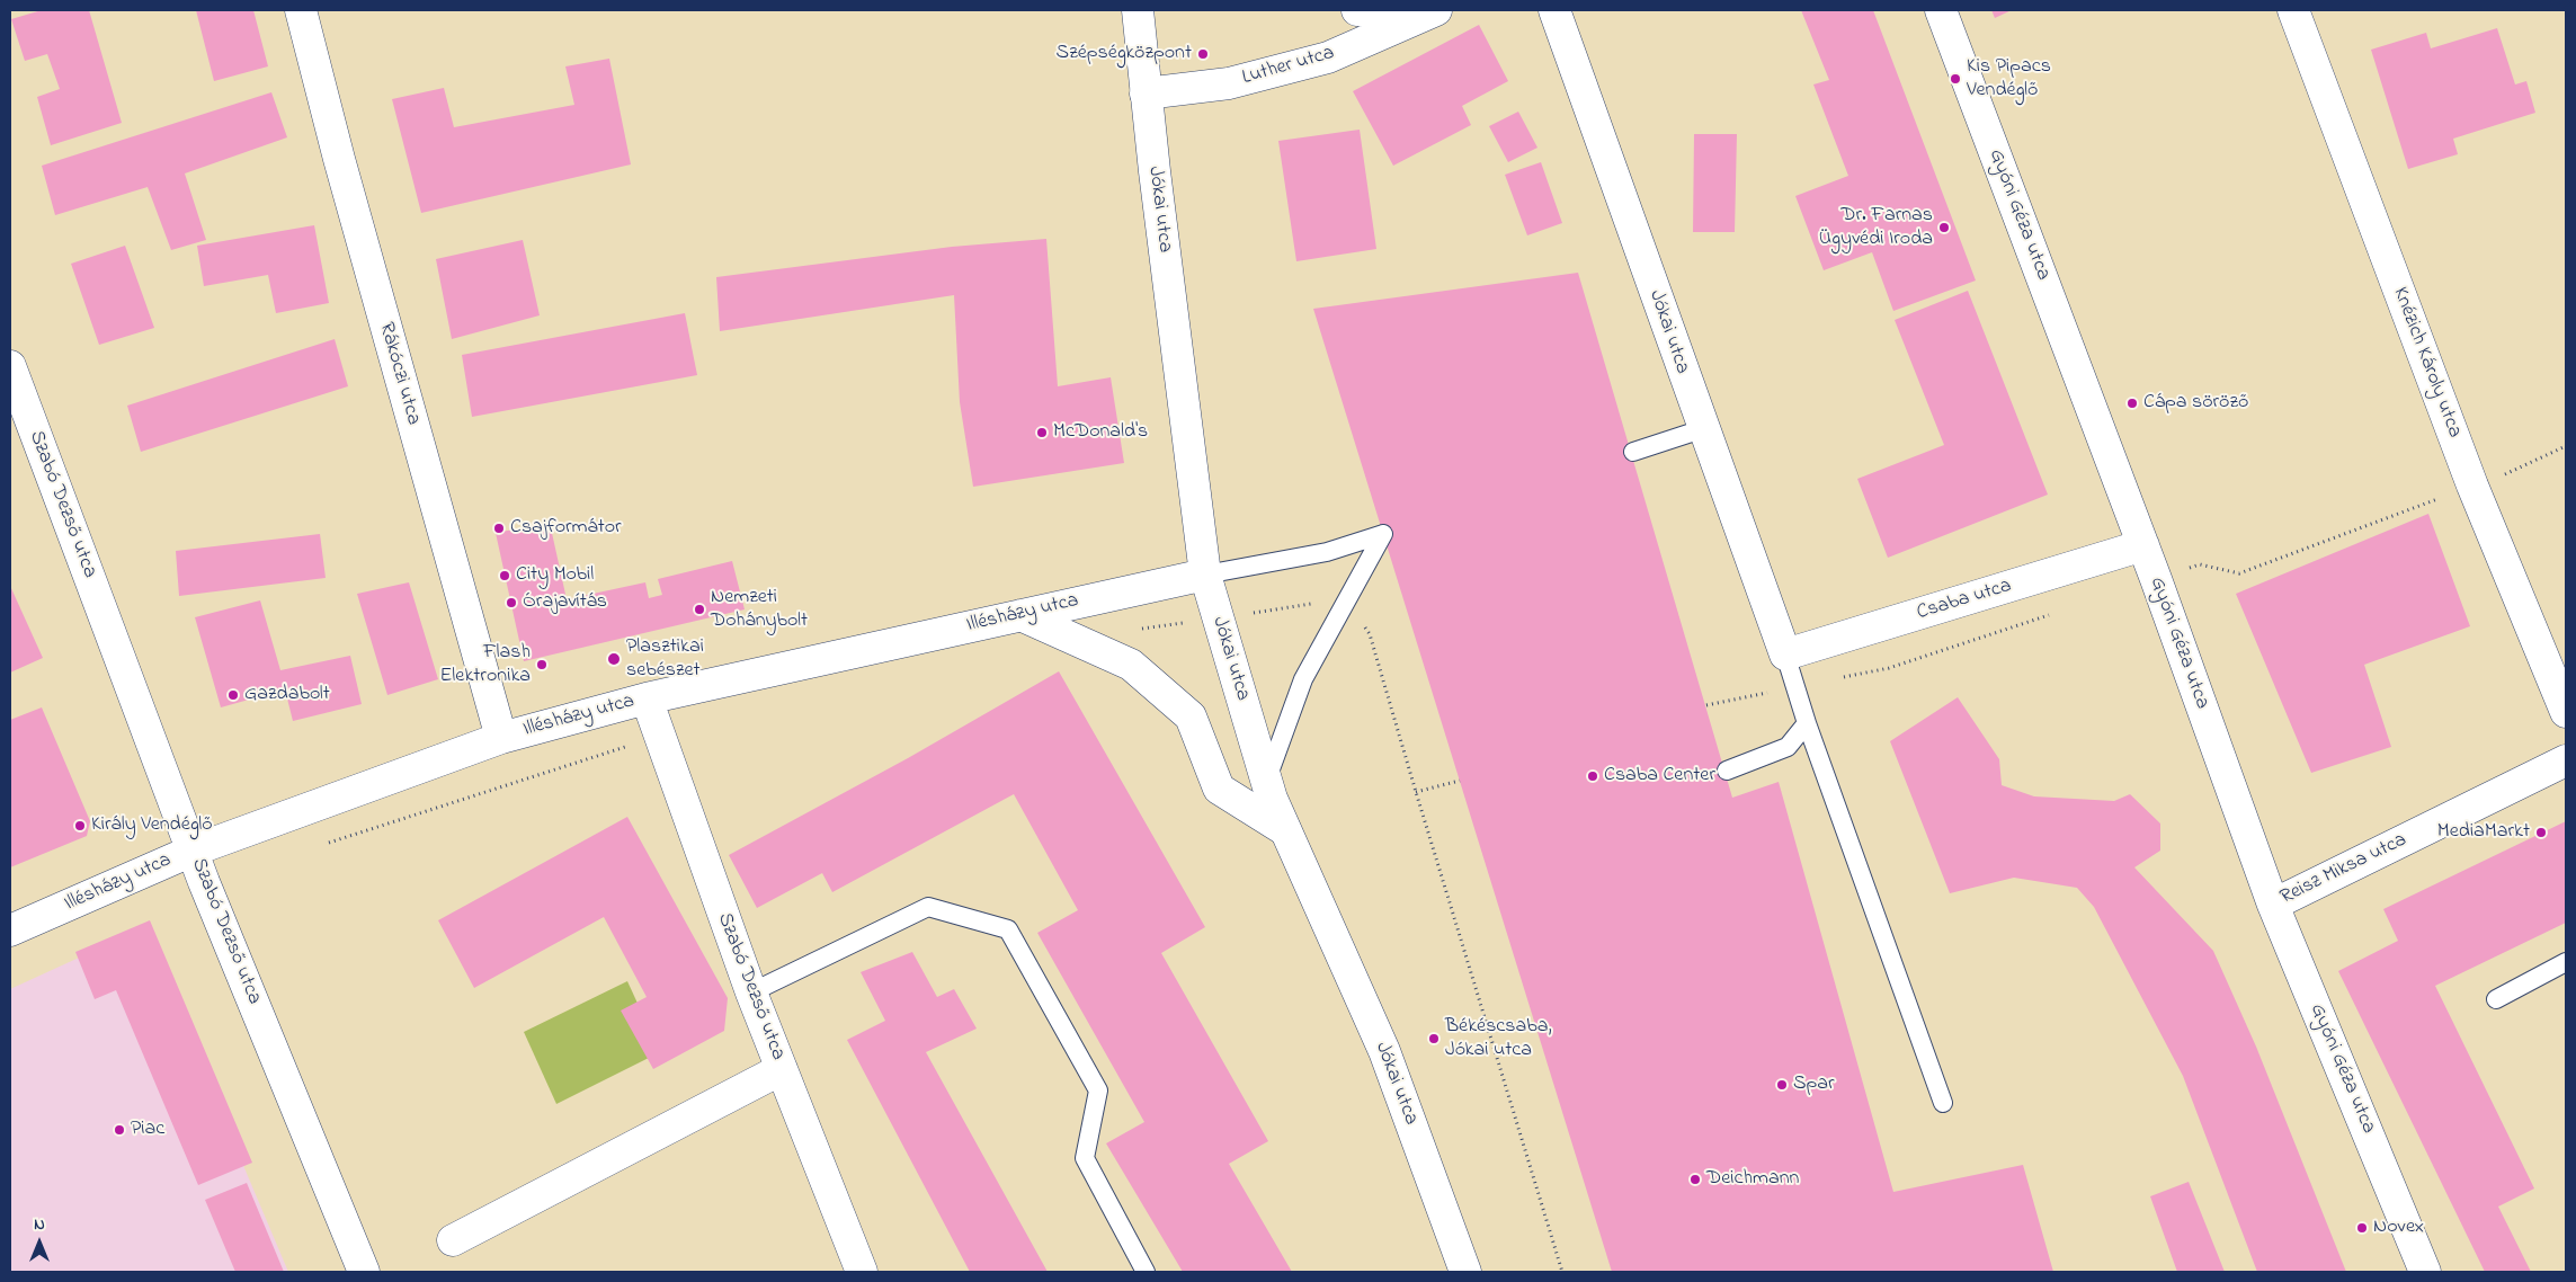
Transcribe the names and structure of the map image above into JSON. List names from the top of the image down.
{
  "streets": {
    "street": [
      "Luther utca",
      "Jókai utca",
      "Gyóni Géza utca",
      "Knézich Károly utca",
      "Rákóczi utca",
      "Szabó Dezső utca",
      "Csaba utca",
      "Illésházy utca",
      "Reisz Miksa utca"
    ]
  },
  "crossings": [
    ["Luther utca", "Jókai utca"],
    ["Jókai utca", "Csaba utca"],
    ["Jókai utca", "Illésházy utca"],
    ["Gyóni Géza utca", "Csaba utca"],
    ["Gyóni Géza utca", "Reisz Miksa utca"],
    ["Rákóczi utca", "Illésházy utca"],
    ["Szabó Dezső utca", "Illésházy utca"]
  ],
  "places": [
    "Szépségközpont",
    "Kis Pipacs Vendéglő",
    "Dr. Farnas Ügyvédi Iroda",
    "Cápa söröző",
    "McDonald's",
    "Csajformátor",
    "City Mobil",
    "Órajavítás",
    "Nemzeti Dohánybolt",
    "Plasztikai sebészet",
    "Flash Elektronika",
    "Gazdabolt",
    "Csaba Center",
    "Király Vendéglő",
    "MediaMarkt",
    "Békéscsaba, Jókai utca",
    "Spar",
    "Piac",
    "Deichmann",
    "Novex"
  ],
  "north": "top"
}
